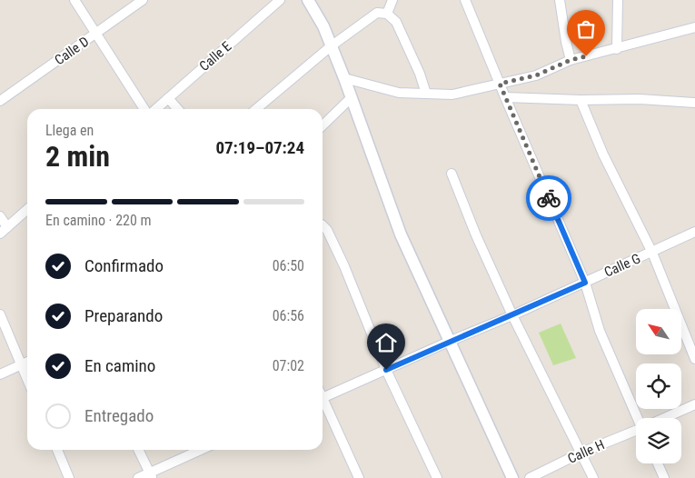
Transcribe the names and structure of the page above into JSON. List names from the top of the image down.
{
  "streets": {
    "street": [
      "Calle D",
      "Calle E",
      "Calle G",
      "Calle H"
    ]
  },
  "north": "top left",
  "page": {
    "heading": ["2 min", "Llega en", "07:19–07:24"],
    "bar": "En camino · 220 m",
    "list": [
      ["Confirmado", "06:50"],
      ["Preparando", "06:56"],
      ["En camino", "07:02"],
      "Entregado"
    ]
  }
}
